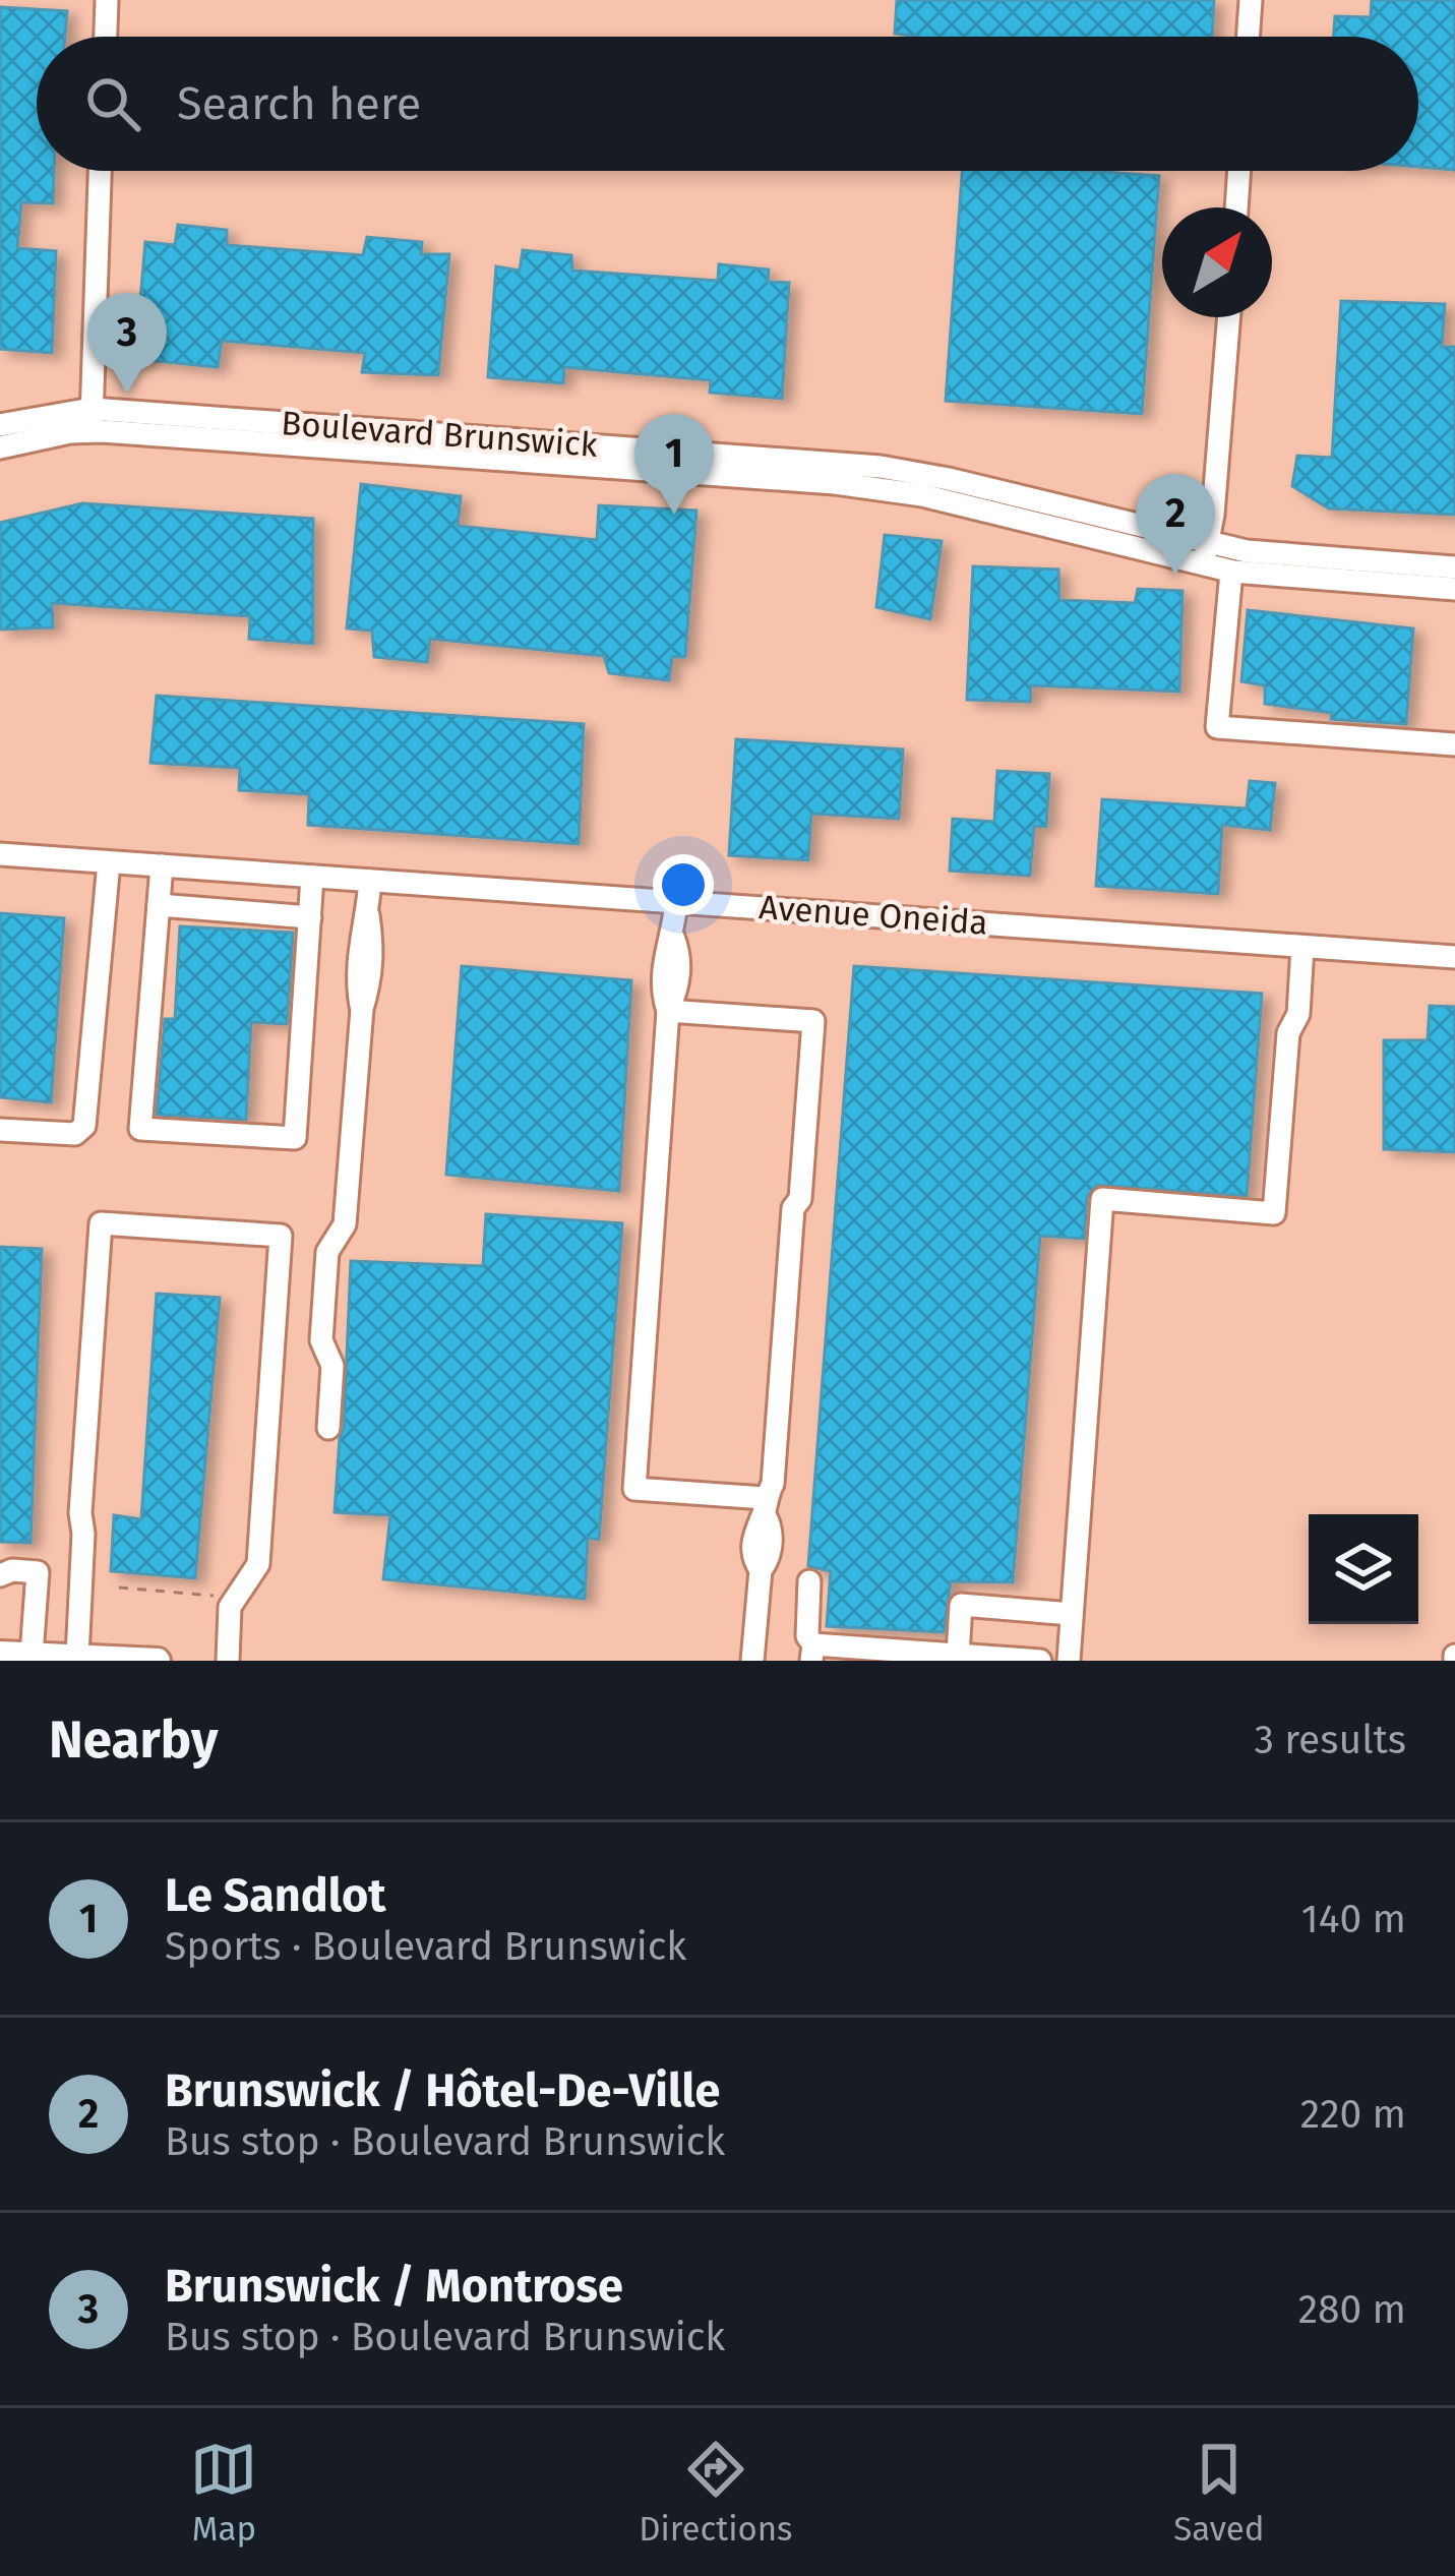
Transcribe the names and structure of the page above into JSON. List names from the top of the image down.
{
  "streets": {
    "street": ["Boulevard Brunswick", "Avenue Oneida"]
  },
  "north": "top right",
  "page": {
    "search": "Search here",
    "pins": ["3", "1", "2"],
    "heading": ["Nearby", "3 results"],
    "list": [
      {
        "mark": "1",
        "name": "Le Sandlot",
        "note": "Sports · Boulevard Brunswick",
        "value": "140 m"
      },
      {
        "mark": "2",
        "name": "Brunswick / Hôtel-De-Ville",
        "note": "Bus stop · Boulevard Brunswick",
        "value": "220 m"
      },
      {
        "mark": "3",
        "name": "Brunswick / Montrose",
        "note": "Bus stop · Boulevard Brunswick",
        "value": "280 m"
      }
    ],
    "nav": ["Map", "Directions", "Saved"]
  }
}
